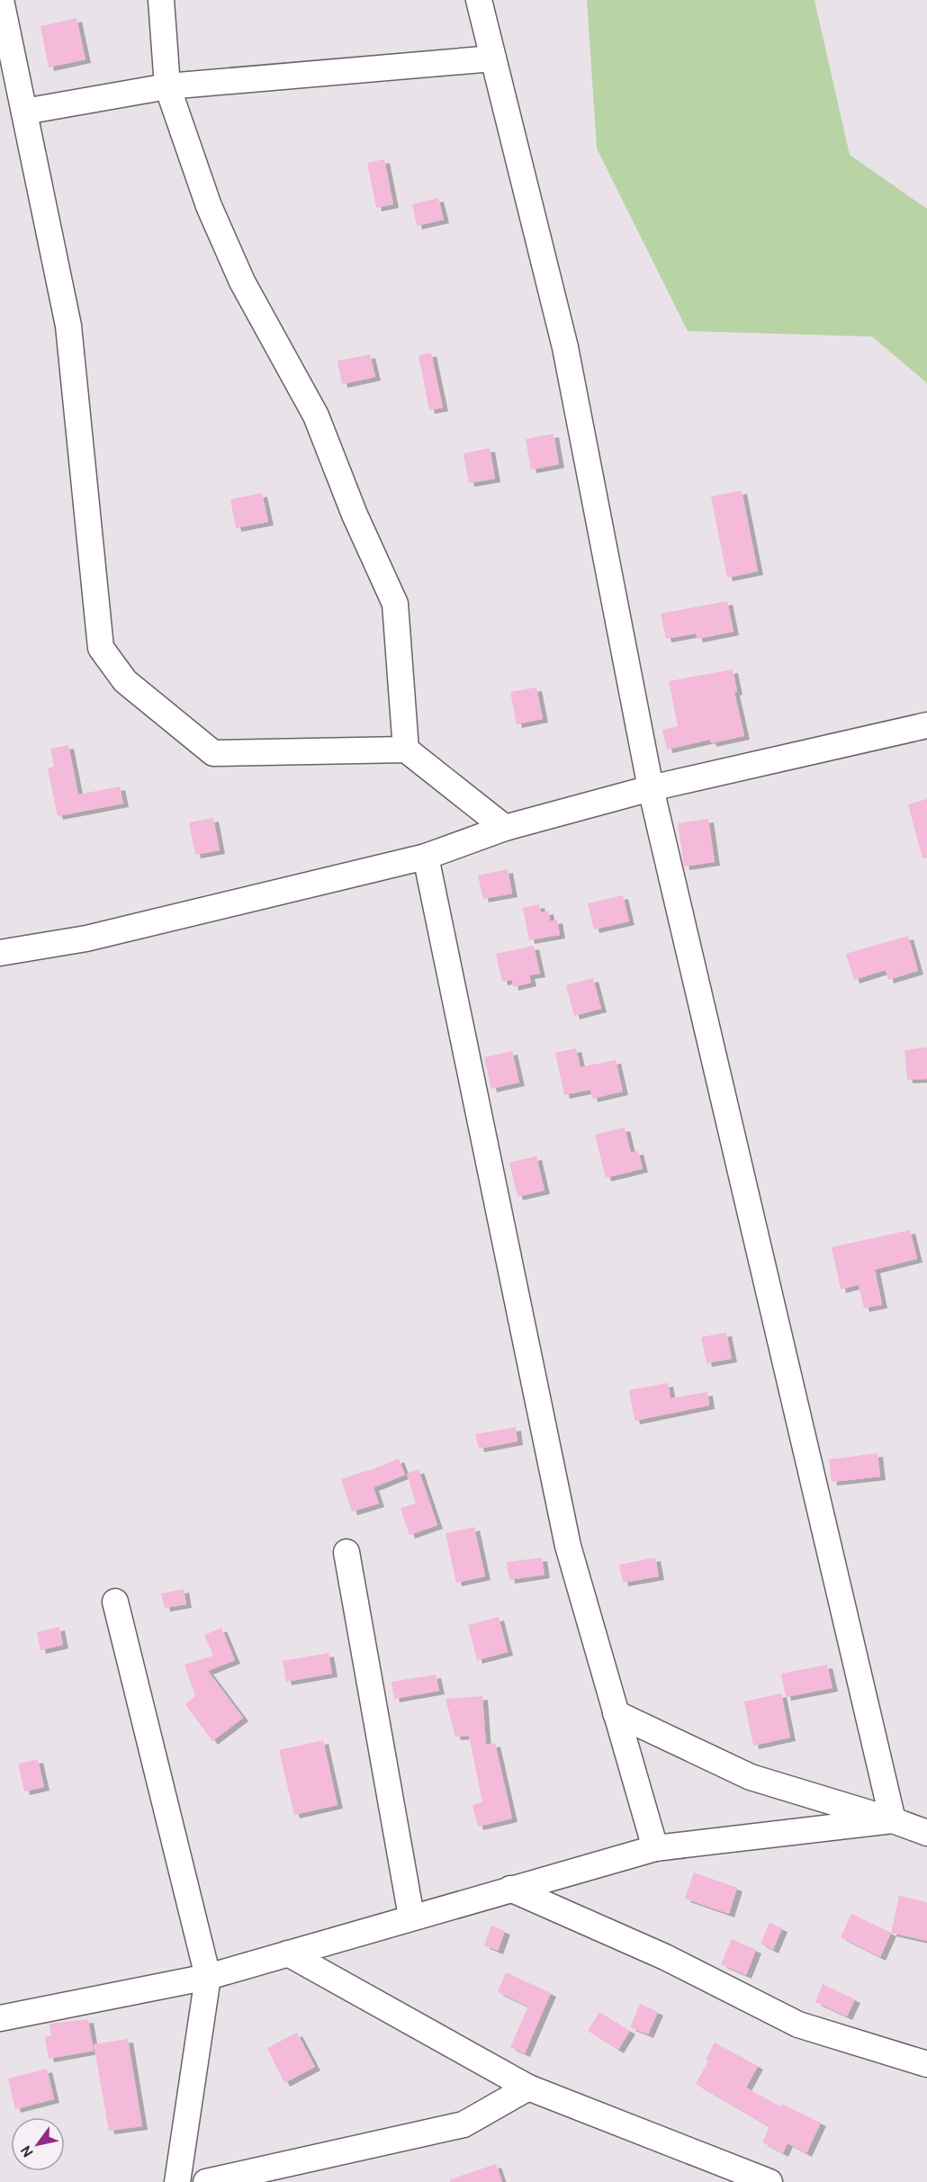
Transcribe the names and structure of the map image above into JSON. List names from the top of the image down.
{
  "north": "bottom left"
}
